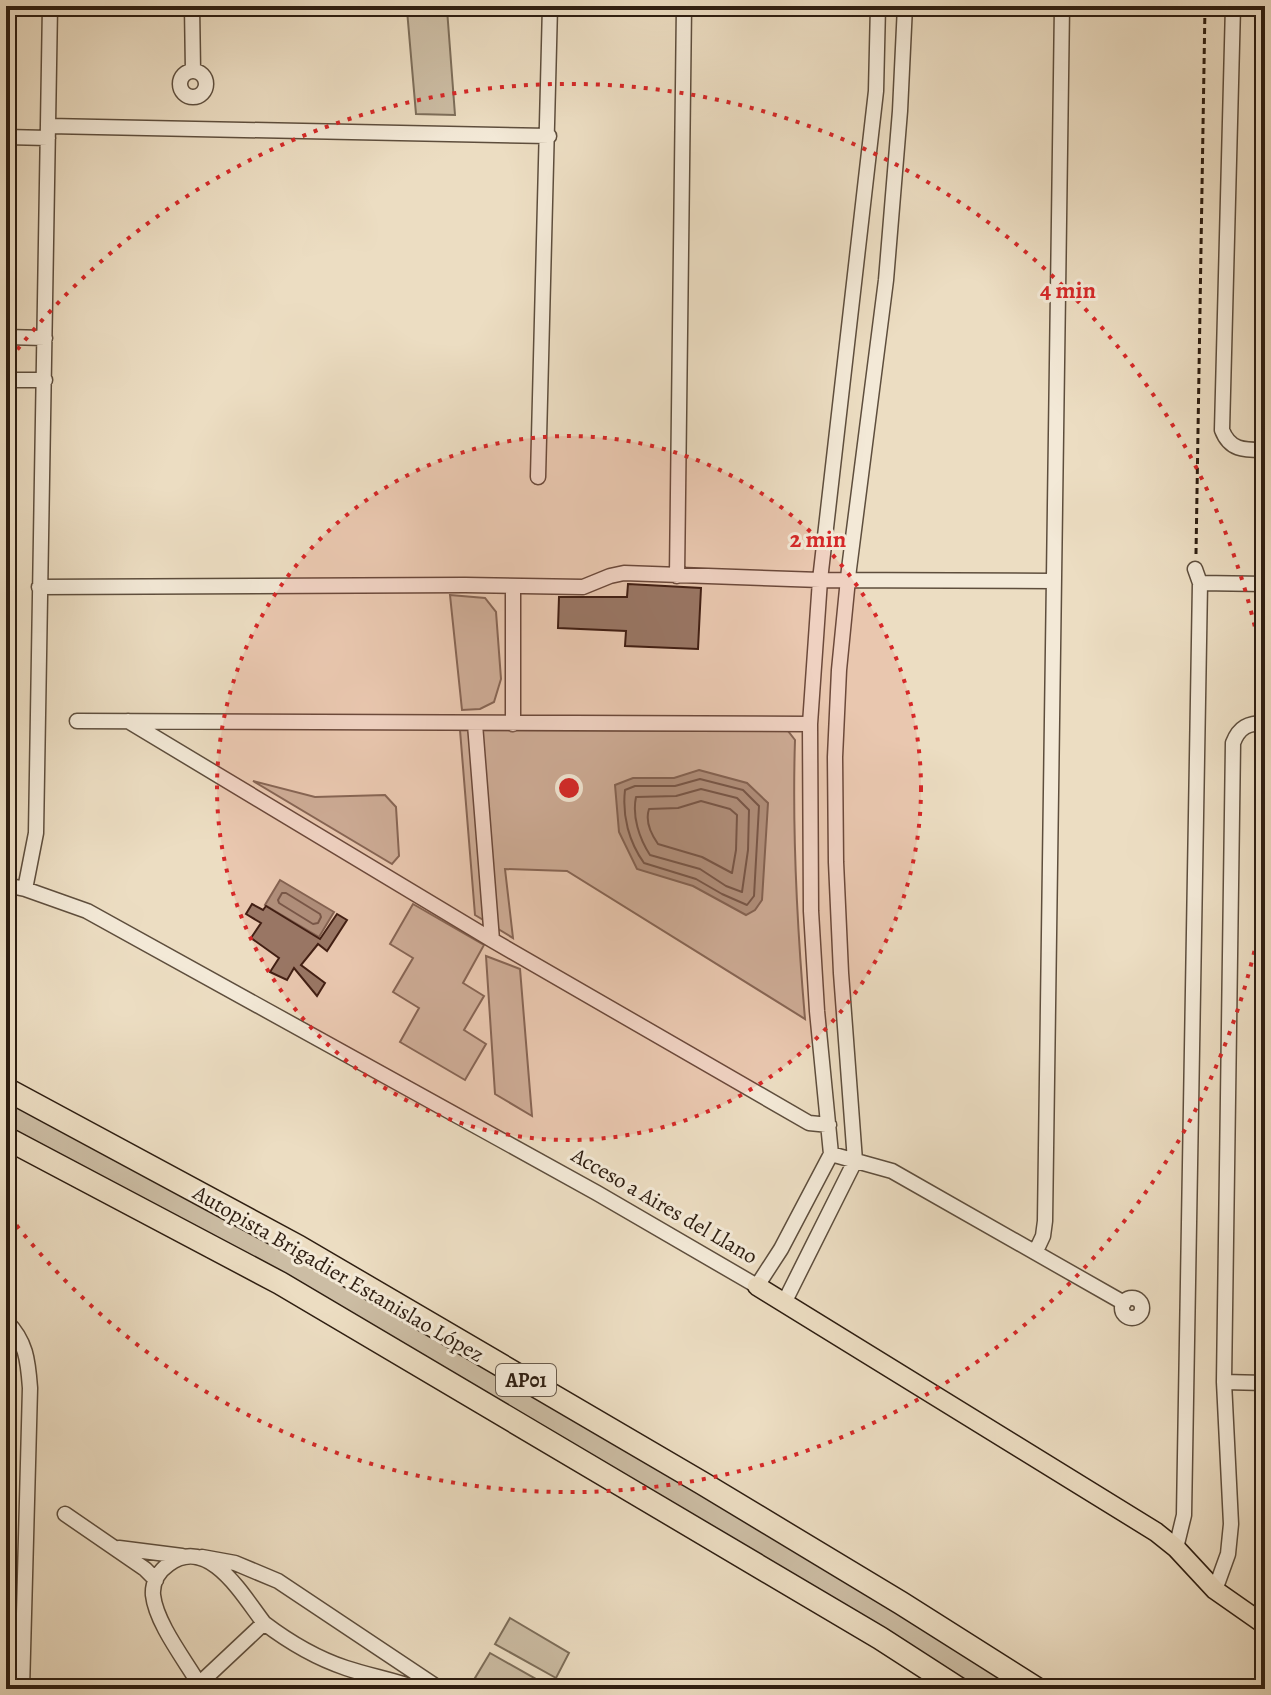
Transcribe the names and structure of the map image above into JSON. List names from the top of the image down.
{
  "streets": {
    "highway": ["Autopista Brigadier Estanislao López", "AP01"],
    "main road": ["Acceso a Aires del Llano"]
  },
  "rings": ["4 min", "2 min"]
}
